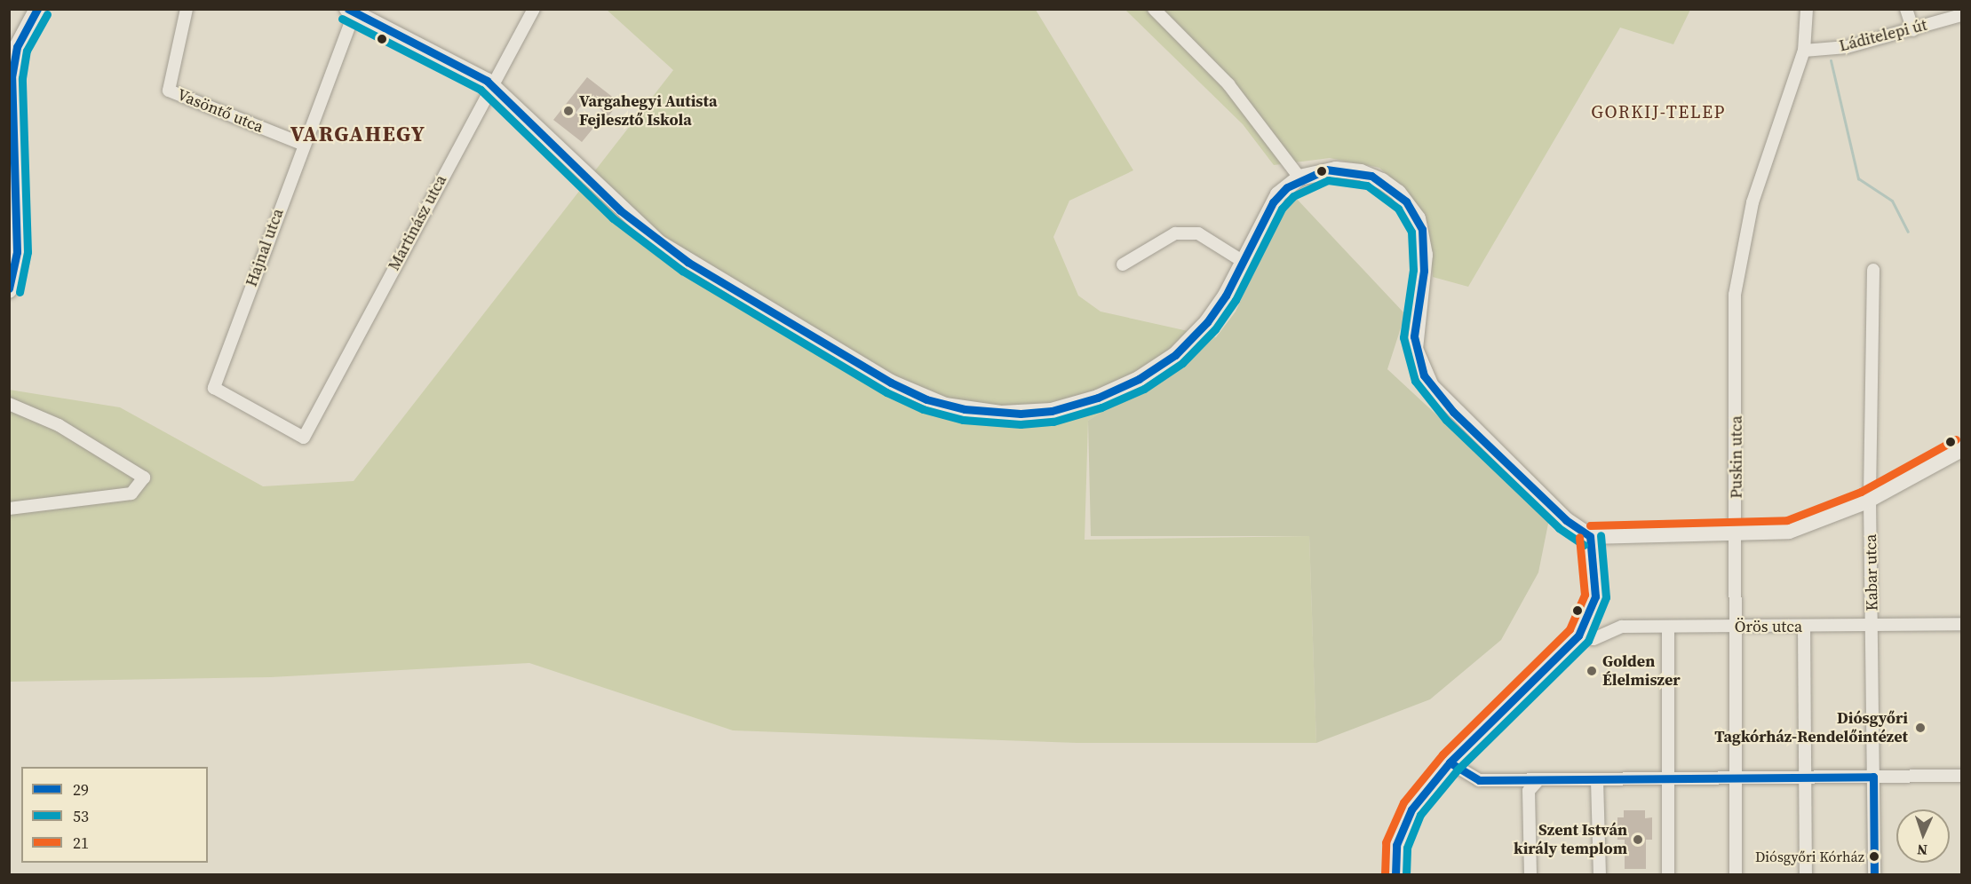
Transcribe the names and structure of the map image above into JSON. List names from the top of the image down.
{
  "streets": {
    "street": [
      "Láditelepi út",
      "Vasöntő utca",
      "Martinász utca",
      "Hajnal utca",
      "Puskin utca",
      "Kabar utca",
      "Örös utca"
    ]
  },
  "crossings": [
    ["Láditelepi út", "Puskin utca"],
    ["Vasöntő utca", "Hajnal utca"],
    ["Martinász utca", "Hajnal utca"],
    ["Puskin utca", "Örös utca"],
    ["Kabar utca", "Örös utca"]
  ],
  "districts": ["GORKIJ-TELEP", "VARGAHEGY"],
  "places": [
    "Vargahegyi Autista Fejlesztő Iskola",
    "Golden Élelmiszer",
    "Diósgyőri Tagkórház-Rendelőintézet",
    "Szent István király templom",
    "Diósgyőri Kórház"
  ],
  "lines": ["transit line 29", "transit line 53", "transit line 21"],
  "legend": ["29", "53", "21"],
  "north": "bottom"
}
